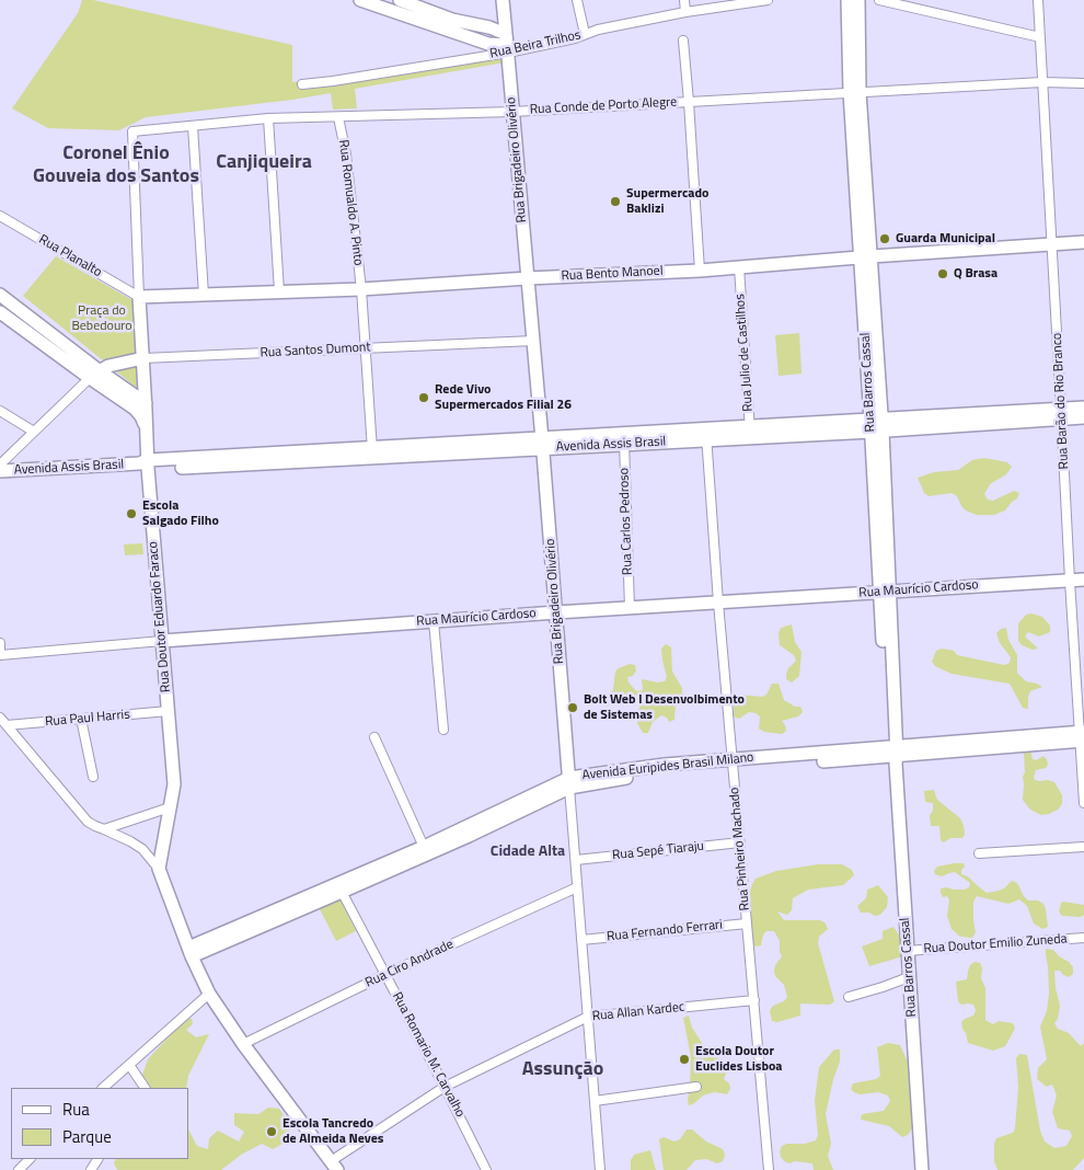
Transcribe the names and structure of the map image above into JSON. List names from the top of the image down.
{
  "streets": {
    "street": [
      "Rua Beira Trilhos",
      "Rua Conde de Porto Alegre",
      "Rua Brigadeiro Olivério",
      "Rua Romualdo A. Pinto",
      "Rua Planalto",
      "Rua Bento Manoel",
      "Rua Santos Dumont",
      "Rua Julio de Castilhos",
      "Rua Barros Cassal",
      "Rua Barão do Rio Branco",
      "Avenida Assis Brasil",
      "Rua Carlos Pedroso",
      "Rua Maurício Cardoso",
      "Rua Doutor Eduardo Faraco",
      "Rua Paul Harris",
      "Avenida Euripides Brasil Milano",
      "Rua Pinheiro Machado",
      "Rua Sepé Tiaraju",
      "Rua Fernando Ferrari",
      "Rua Doutor Emilio Zuneda",
      "Rua Ciro Andrade",
      "Rua Allan Kardec",
      "Rua Romario M. Carvalho"
    ]
  },
  "crossings": [
    ["Rua Beira Trilhos", "Rua Brigadeiro Olivério"],
    ["Rua Conde de Porto Alegre", "Rua Brigadeiro Olivério"],
    ["Rua Conde de Porto Alegre", "Rua Romualdo A. Pinto"],
    ["Rua Conde de Porto Alegre", "Rua Planalto"],
    ["Rua Conde de Porto Alegre", "Rua Bento Manoel"],
    ["Rua Conde de Porto Alegre", "Rua Barros Cassal"],
    ["Rua Conde de Porto Alegre", "Rua Barão do Rio Branco"],
    ["Rua Conde de Porto Alegre", "Rua Doutor Eduardo Faraco"],
    ["Rua Brigadeiro Olivério", "Rua Bento Manoel"],
    ["Rua Brigadeiro Olivério", "Rua Santos Dumont"],
    ["Rua Brigadeiro Olivério", "Avenida Assis Brasil"],
    ["Rua Brigadeiro Olivério", "Rua Maurício Cardoso"],
    ["Rua Brigadeiro Olivério", "Avenida Euripides Brasil Milano"],
    ["Rua Brigadeiro Olivério", "Rua Sepé Tiaraju"],
    ["Rua Brigadeiro Olivério", "Rua Fernando Ferrari"],
    ["Rua Brigadeiro Olivério", "Rua Ciro Andrade"],
    ["Rua Brigadeiro Olivério", "Rua Allan Kardec"],
    ["Rua Romualdo A. Pinto", "Rua Bento Manoel"],
    ["Rua Romualdo A. Pinto", "Rua Santos Dumont"],
    ["Rua Romualdo A. Pinto", "Avenida Assis Brasil"],
    ["Rua Planalto", "Rua Bento Manoel"],
    ["Rua Planalto", "Rua Doutor Eduardo Faraco"],
    ["Rua Bento Manoel", "Rua Julio de Castilhos"],
    ["Rua Bento Manoel", "Rua Barros Cassal"],
    ["Rua Bento Manoel", "Rua Barão do Rio Branco"],
    ["Rua Bento Manoel", "Rua Doutor Eduardo Faraco"],
    ["Rua Santos Dumont", "Rua Doutor Eduardo Faraco"],
    ["Rua Julio de Castilhos", "Avenida Assis Brasil"],
    ["Rua Barros Cassal", "Avenida Assis Brasil"],
    ["Rua Barros Cassal", "Rua Maurício Cardoso"],
    ["Rua Barros Cassal", "Avenida Euripides Brasil Milano"],
    ["Rua Barros Cassal", "Rua Doutor Emilio Zuneda"],
    ["Rua Barão do Rio Branco", "Avenida Assis Brasil"],
    ["Rua Barão do Rio Branco", "Rua Maurício Cardoso"],
    ["Rua Barão do Rio Branco", "Avenida Euripides Brasil Milano"],
    ["Avenida Assis Brasil", "Rua Carlos Pedroso"],
    ["Avenida Assis Brasil", "Rua Doutor Eduardo Faraco"],
    ["Avenida Assis Brasil", "Rua Pinheiro Machado"],
    ["Rua Carlos Pedroso", "Rua Maurício Cardoso"],
    ["Rua Maurício Cardoso", "Rua Doutor Eduardo Faraco"],
    ["Rua Maurício Cardoso", "Rua Pinheiro Machado"],
    ["Rua Doutor Eduardo Faraco", "Rua Paul Harris"],
    ["Avenida Euripides Brasil Milano", "Rua Pinheiro Machado"],
    ["Avenida Euripides Brasil Milano", "Rua Romario M. Carvalho"],
    ["Rua Pinheiro Machado", "Rua Sepé Tiaraju"],
    ["Rua Pinheiro Machado", "Rua Fernando Ferrari"],
    ["Rua Pinheiro Machado", "Rua Allan Kardec"],
    ["Rua Ciro Andrade", "Rua Romario M. Carvalho"],
    ["Rua Allan Kardec", "Rua Romario M. Carvalho"]
  ],
  "districts": [
    "Coronel Ênio Gouveia dos Santos",
    "Canjiqueira",
    "Cidade Alta",
    "Assunção"
  ],
  "parks": ["Praça do Bebedouro"],
  "places": [
    "Supermercado Baklizi",
    "Guarda Municipal",
    "Q Brasa",
    "Rede Vivo Supermercados Filial 26",
    "Escola Salgado Filho",
    "Bolt Web l Desenvolbimento de Sistemas",
    "Escola Doutor Euclides Lisboa",
    "Escola Tancredo de Almeida Neves"
  ],
  "legend": ["Rua", "Parque"]
}
